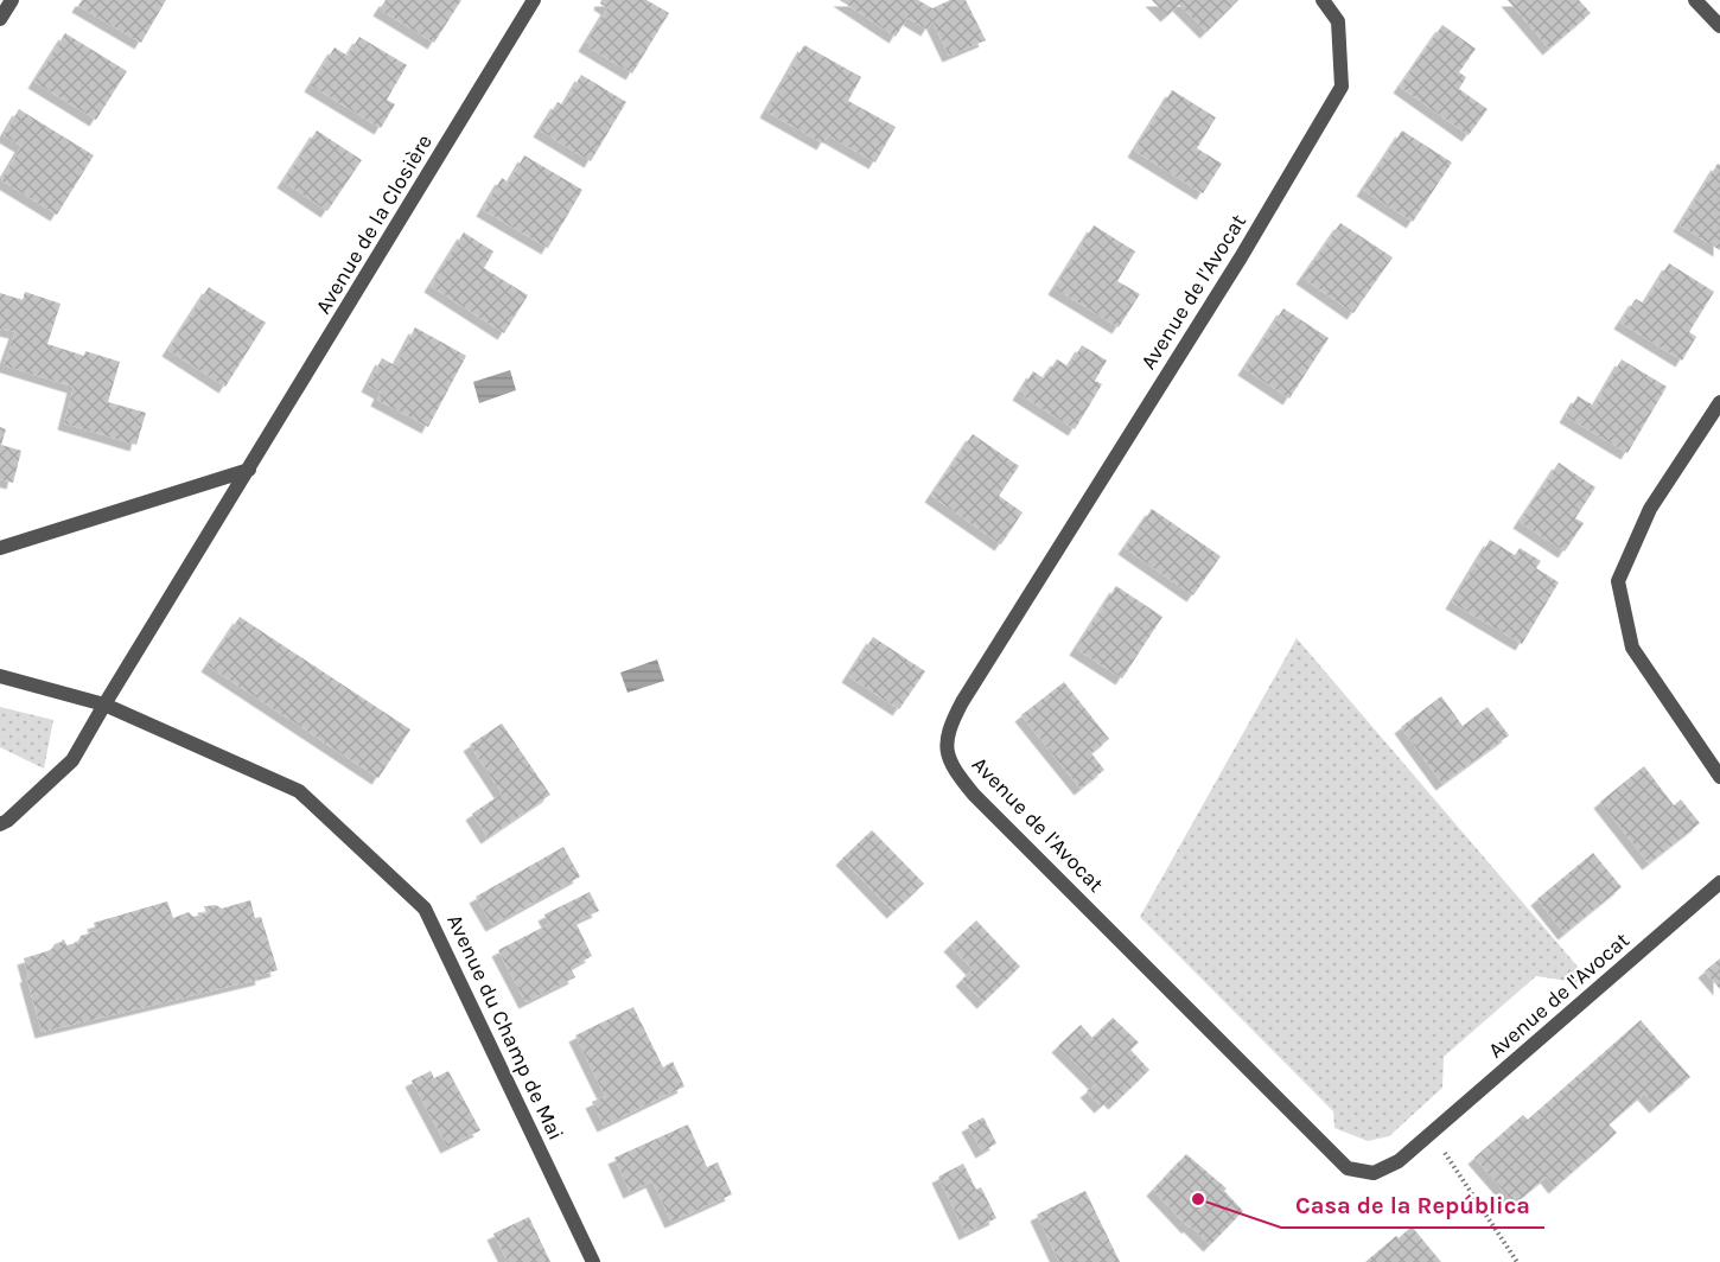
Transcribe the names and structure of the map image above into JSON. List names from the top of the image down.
{
  "streets": {
    "street": ["Avenue de la Closière", "Avenue de l'Avocat", "Avenue du Champ de Mai"]
  },
  "crossings": [
    ["Avenue de la Closière", "Avenue du Champ de Mai"]
  ],
  "places": ["Casa de la República"]
}
